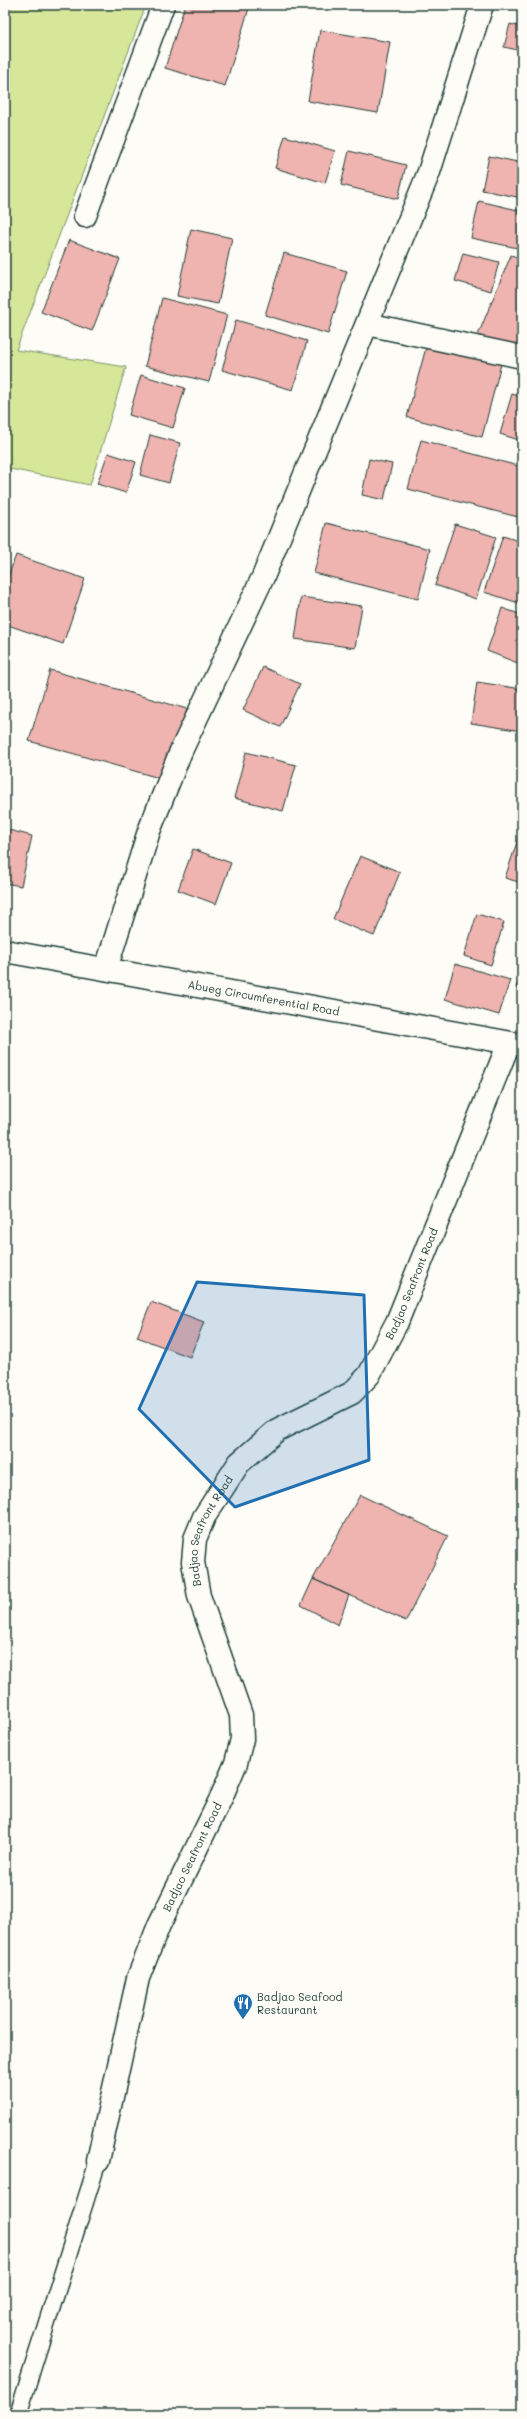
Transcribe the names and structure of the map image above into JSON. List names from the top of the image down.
{
  "streets": {
    "street": ["Abueg Circumferential Road", "Badjao Seafront Road"]
  },
  "crossings": [
    ["Abueg Circumferential Road", "Badjao Seafront Road"]
  ],
  "places": {
    "restaurant": ["Badjao Seafood Restaurant"]
  }
}
